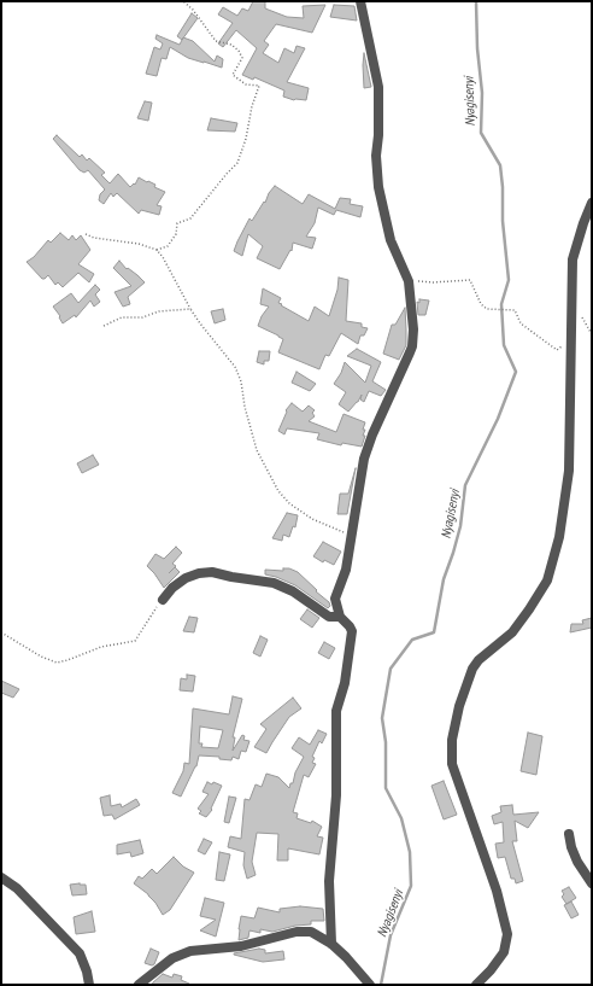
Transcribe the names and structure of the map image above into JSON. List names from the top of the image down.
{
  "water": ["Nyagisenyi"]
}
